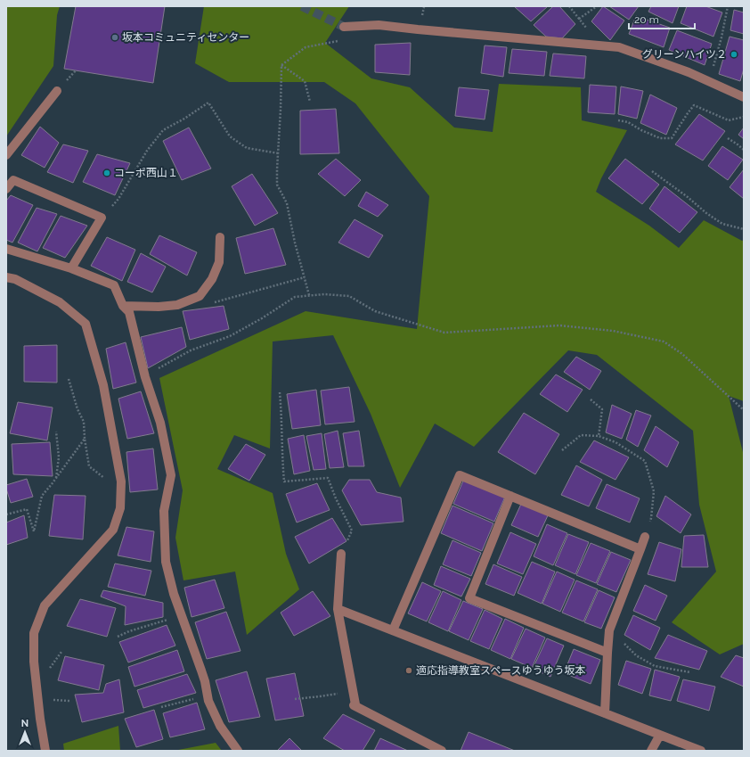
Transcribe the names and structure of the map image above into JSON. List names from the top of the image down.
{
  "places": [
    "坂本コミュニティセンター",
    "グリーンハイツ２",
    "コーポ西山１",
    "適応指導教室スペースゆうゆう坂本"
  ],
  "scale_bar": "20 m",
  "north": "top"
}
